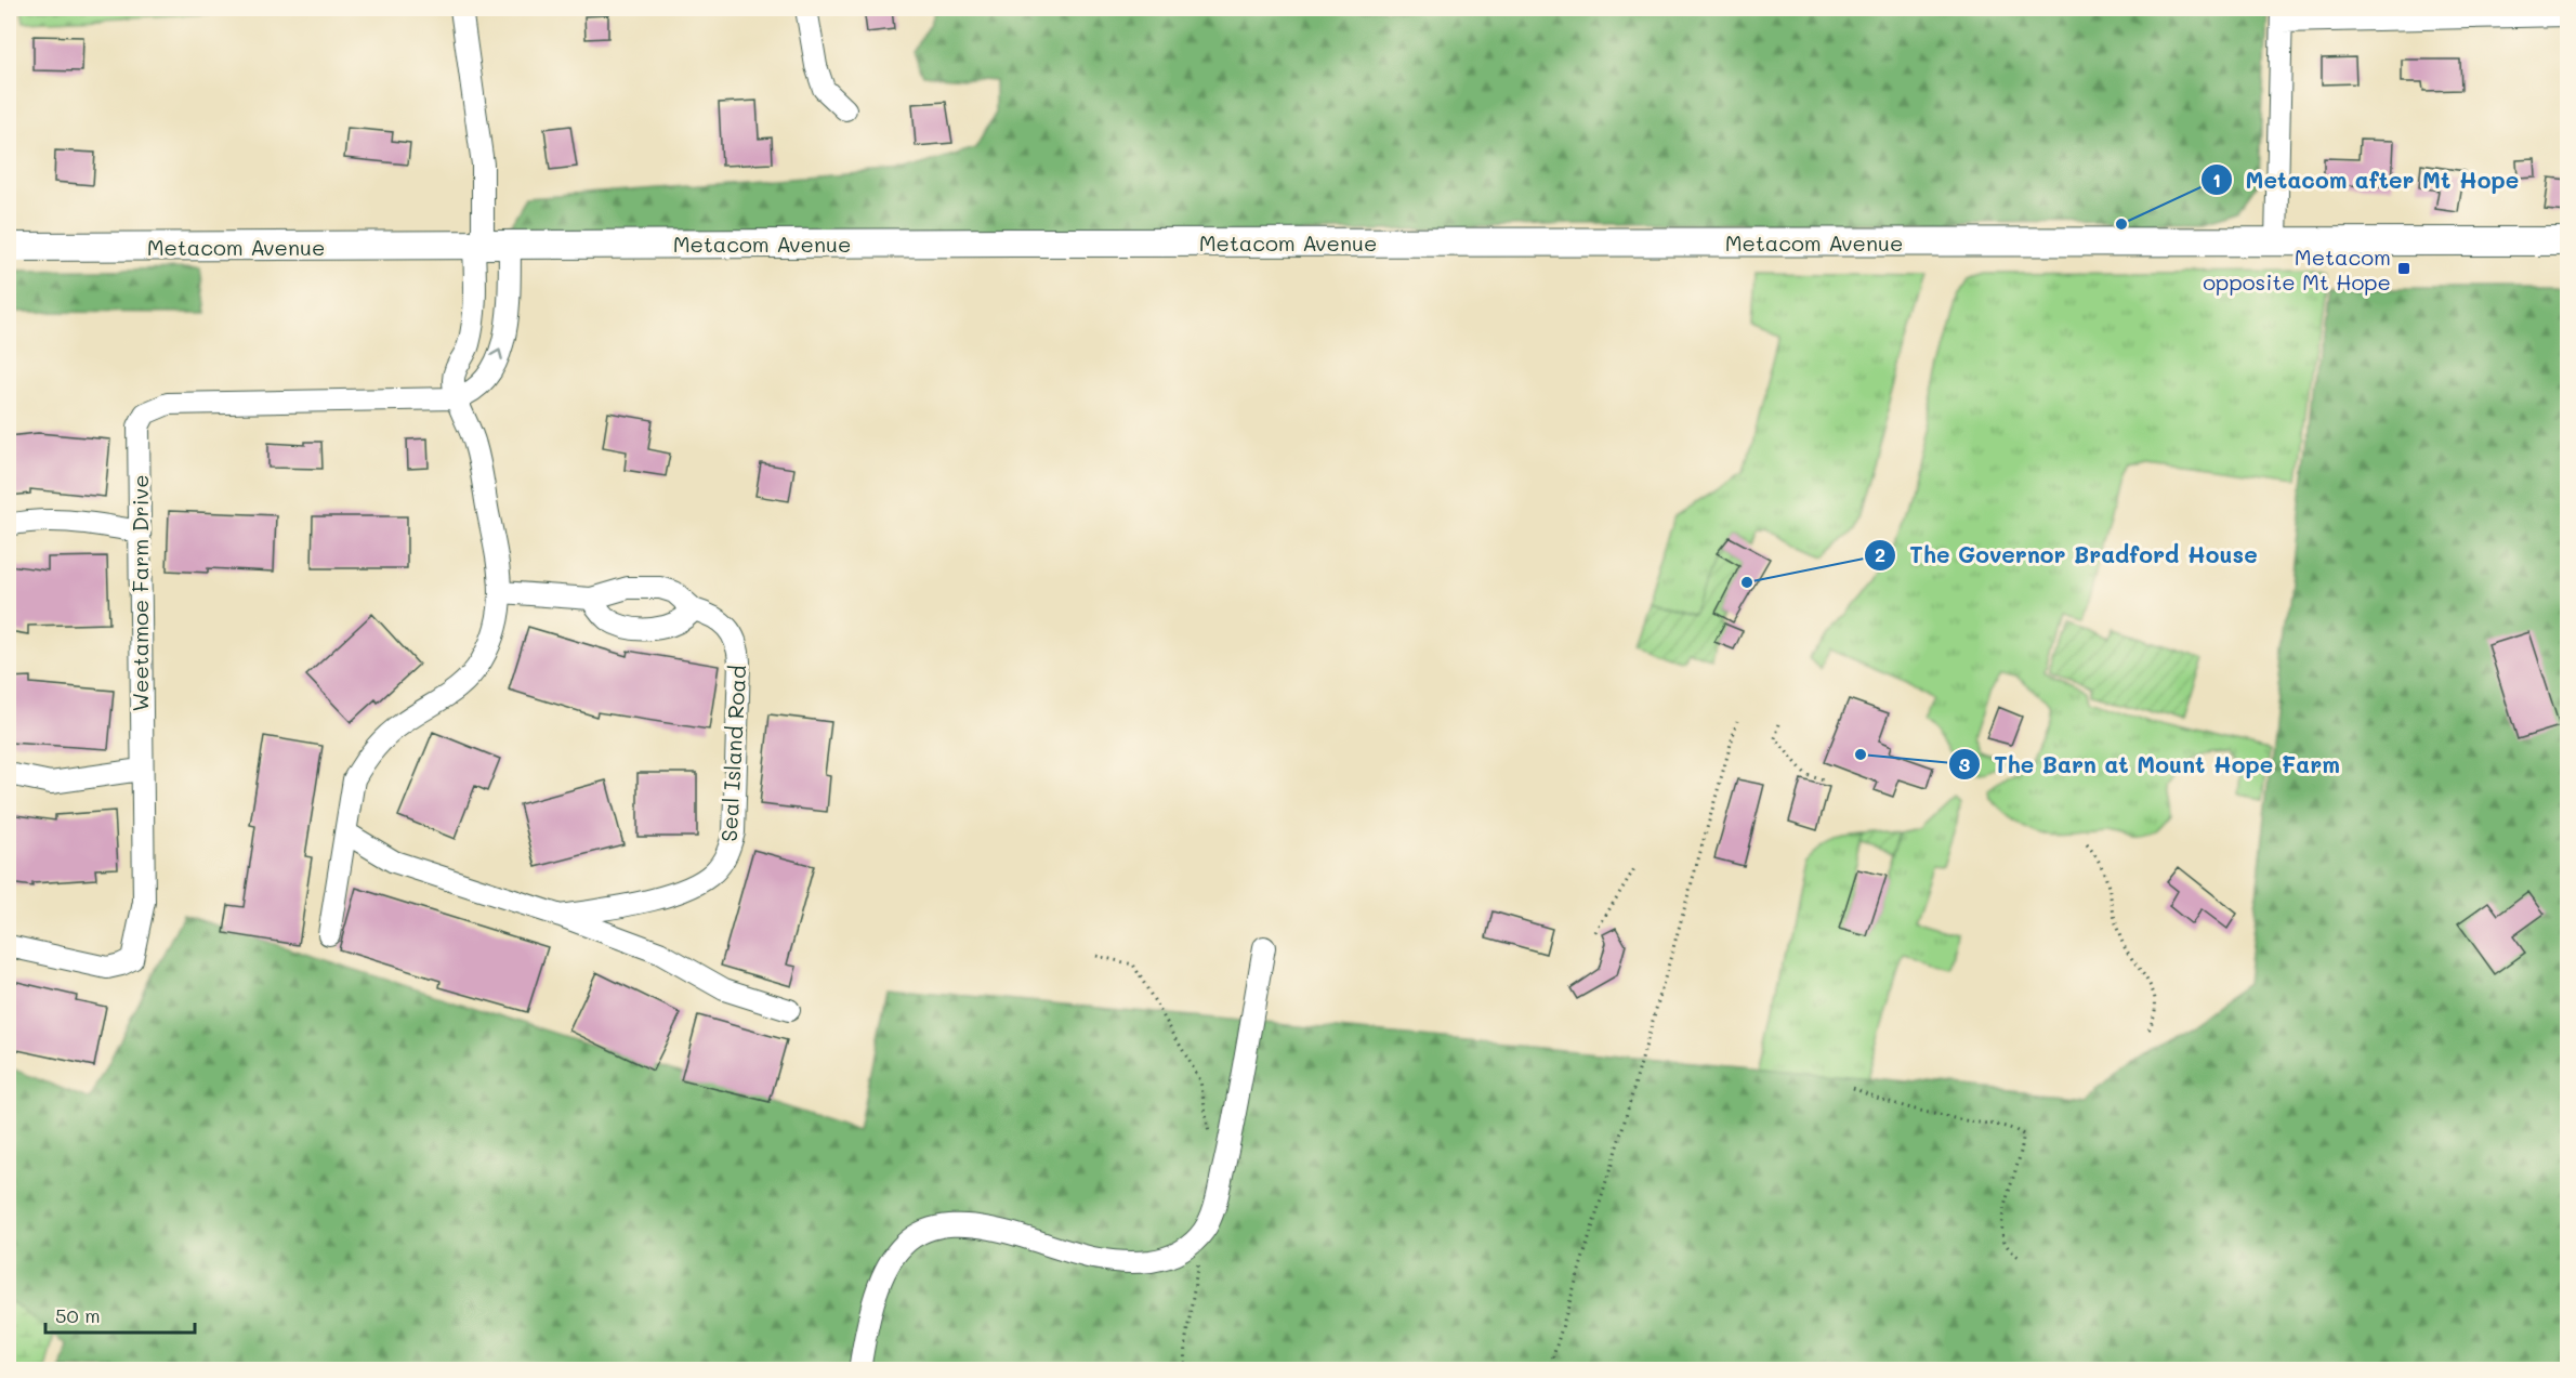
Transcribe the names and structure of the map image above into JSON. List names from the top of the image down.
{
  "streets": {
    "main road": ["Metacom Avenue"],
    "street": ["Weetamoe Farm Drive", "Seal Island Road"]
  },
  "places": {
    "other": ["Metacom after Mt Hope", "The Governor Bradford House", "The Barn at Mount Hope Farm"],
    "transit": ["Metacom opposite Mt Hope"]
  },
  "scale_bar": "50 m"
}
